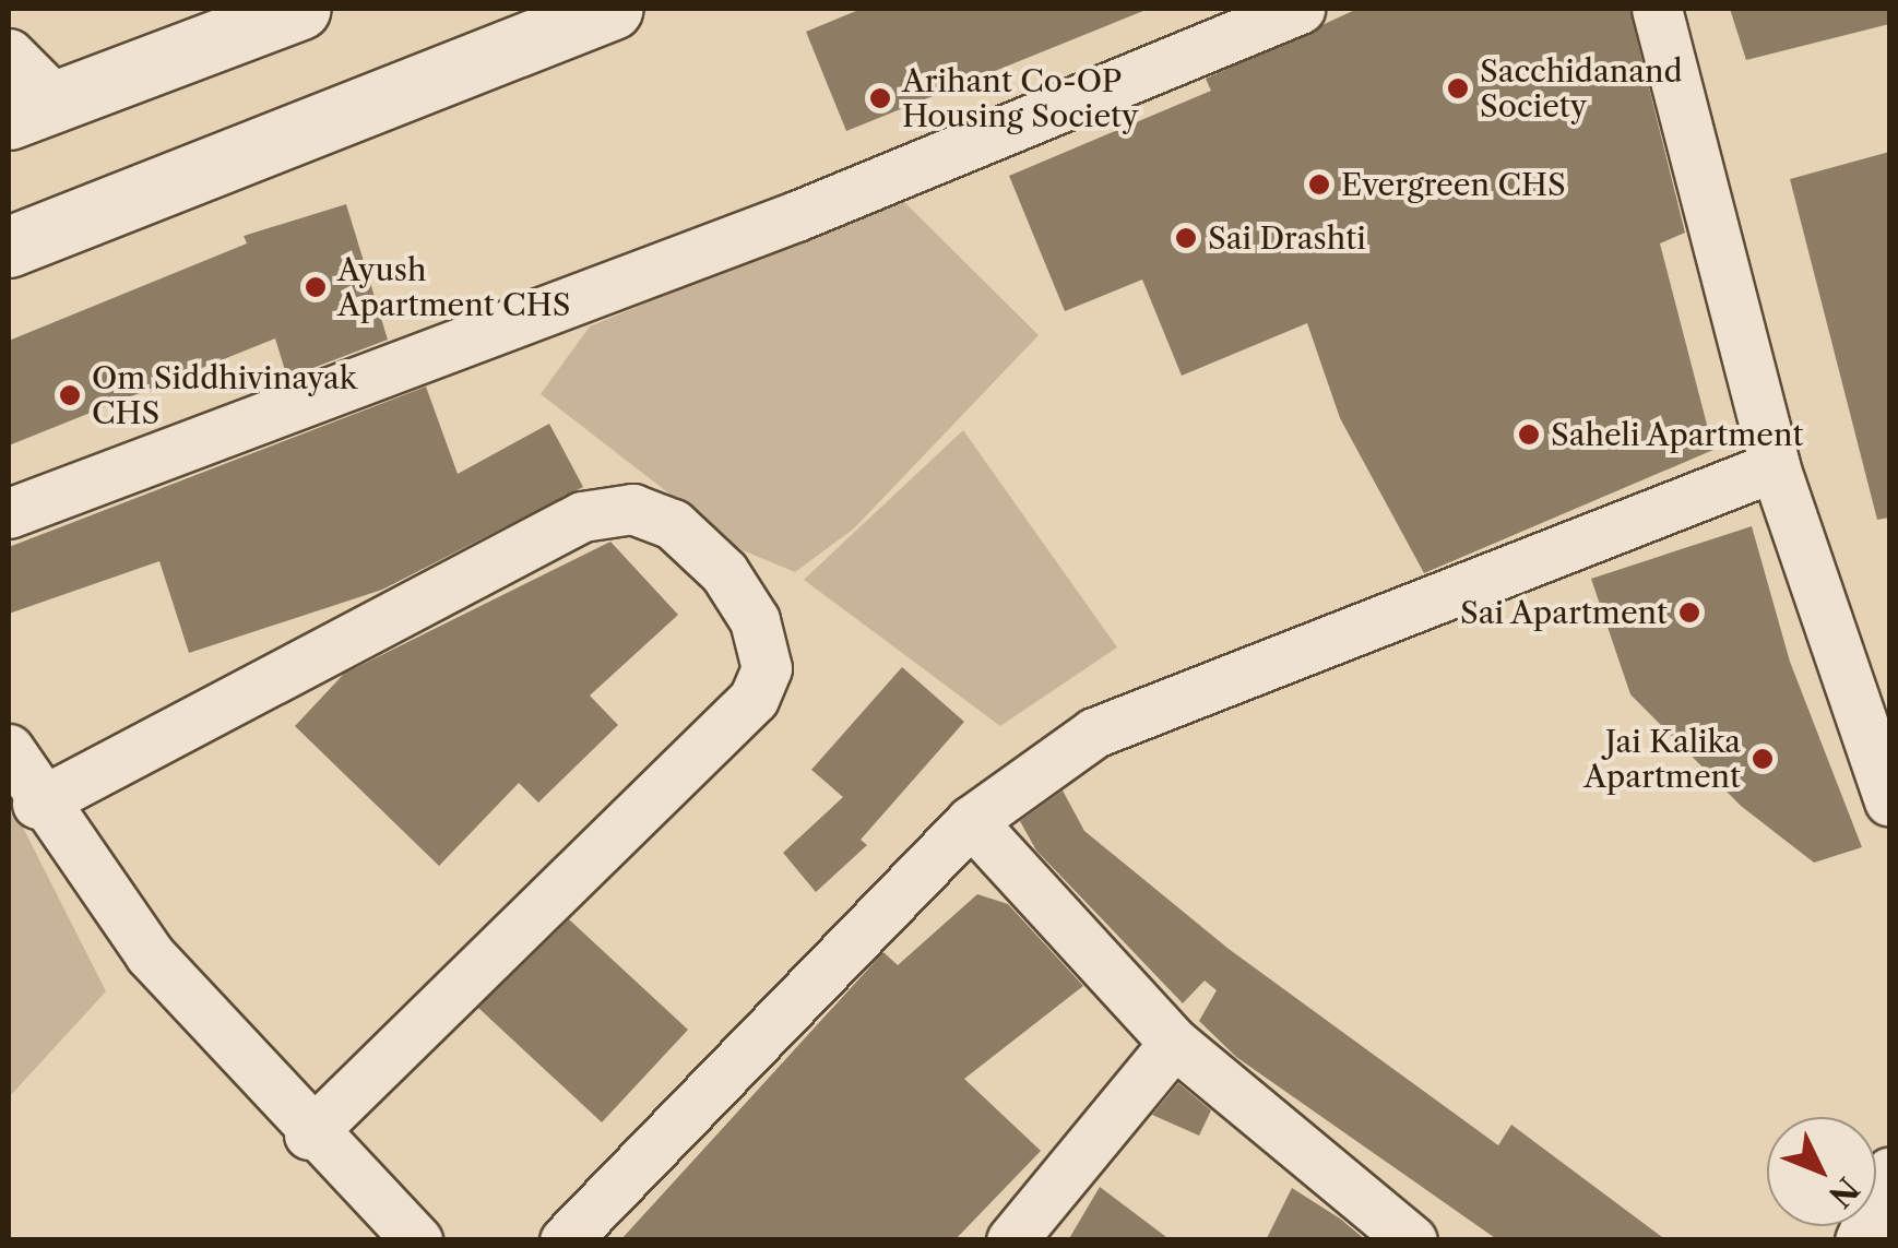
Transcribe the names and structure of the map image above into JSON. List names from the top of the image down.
{
  "places": [
    "Sacchidanand Society",
    "Arihant Co-OP Housing Society",
    "Evergreen CHS",
    "Sai Drashti",
    "Ayush Apartment CHS",
    "Om Siddhivinayak CHS",
    "Saheli Apartment",
    "Sai Apartment",
    "Jai Kalika Apartment"
  ],
  "north": "bottom right"
}
